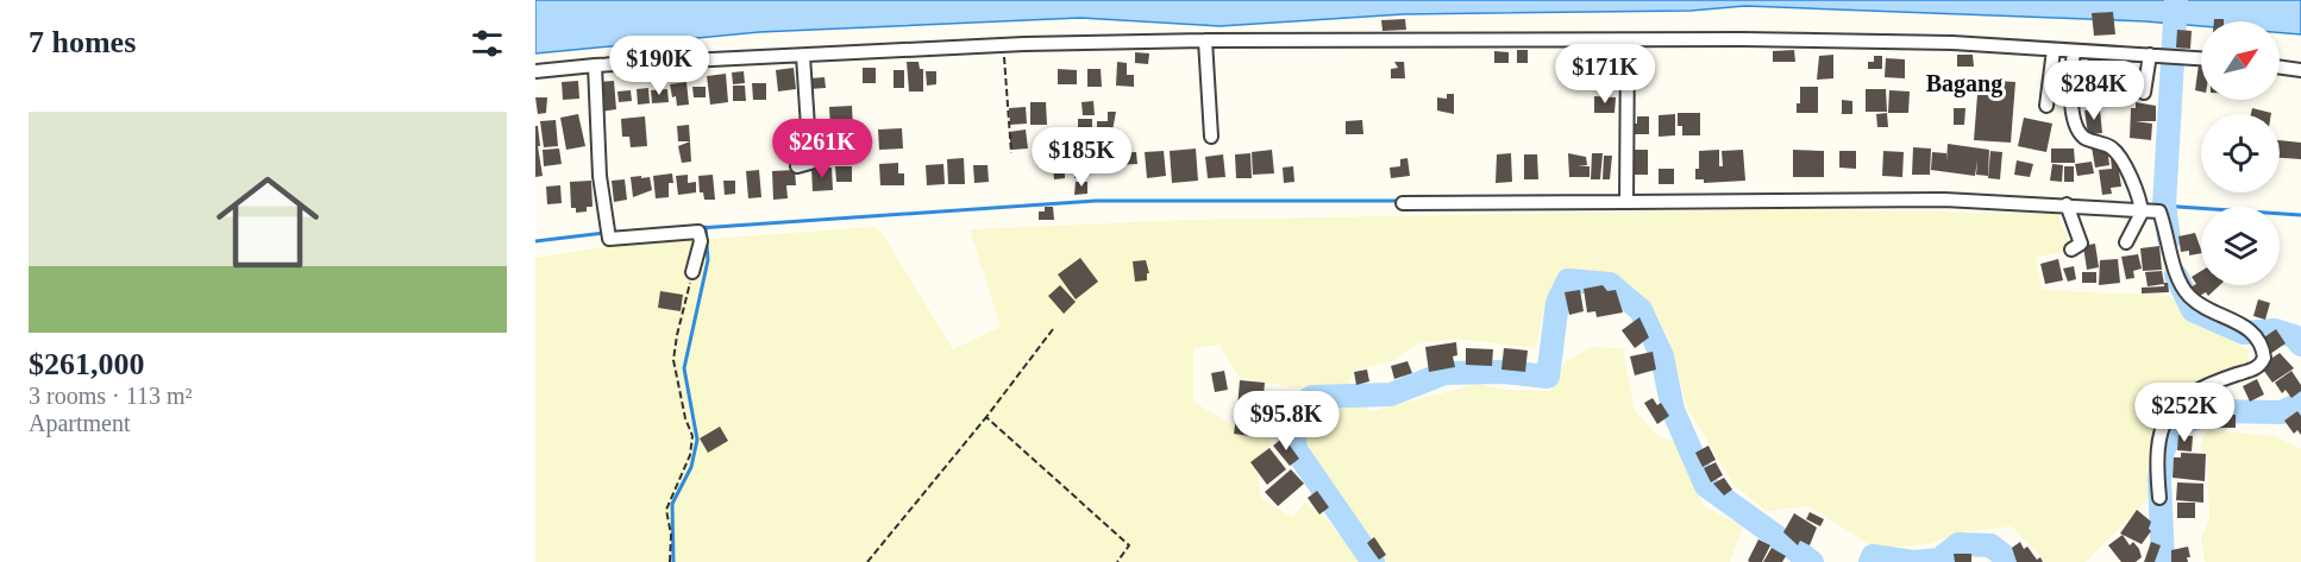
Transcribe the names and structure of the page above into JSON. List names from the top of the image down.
{
  "districts": ["Bagang"],
  "north": "top right",
  "page": {
    "heading": "7 homes",
    "price": [
      "$190K",
      "$171K",
      "$284K",
      "$261K",
      "$185K",
      "$252K",
      "$95.8K"
    ],
    "list": [
      {
        "name": "$261,000",
        "note": "3 rooms · 113 m² · Apartment"
      }
    ]
  }
}
